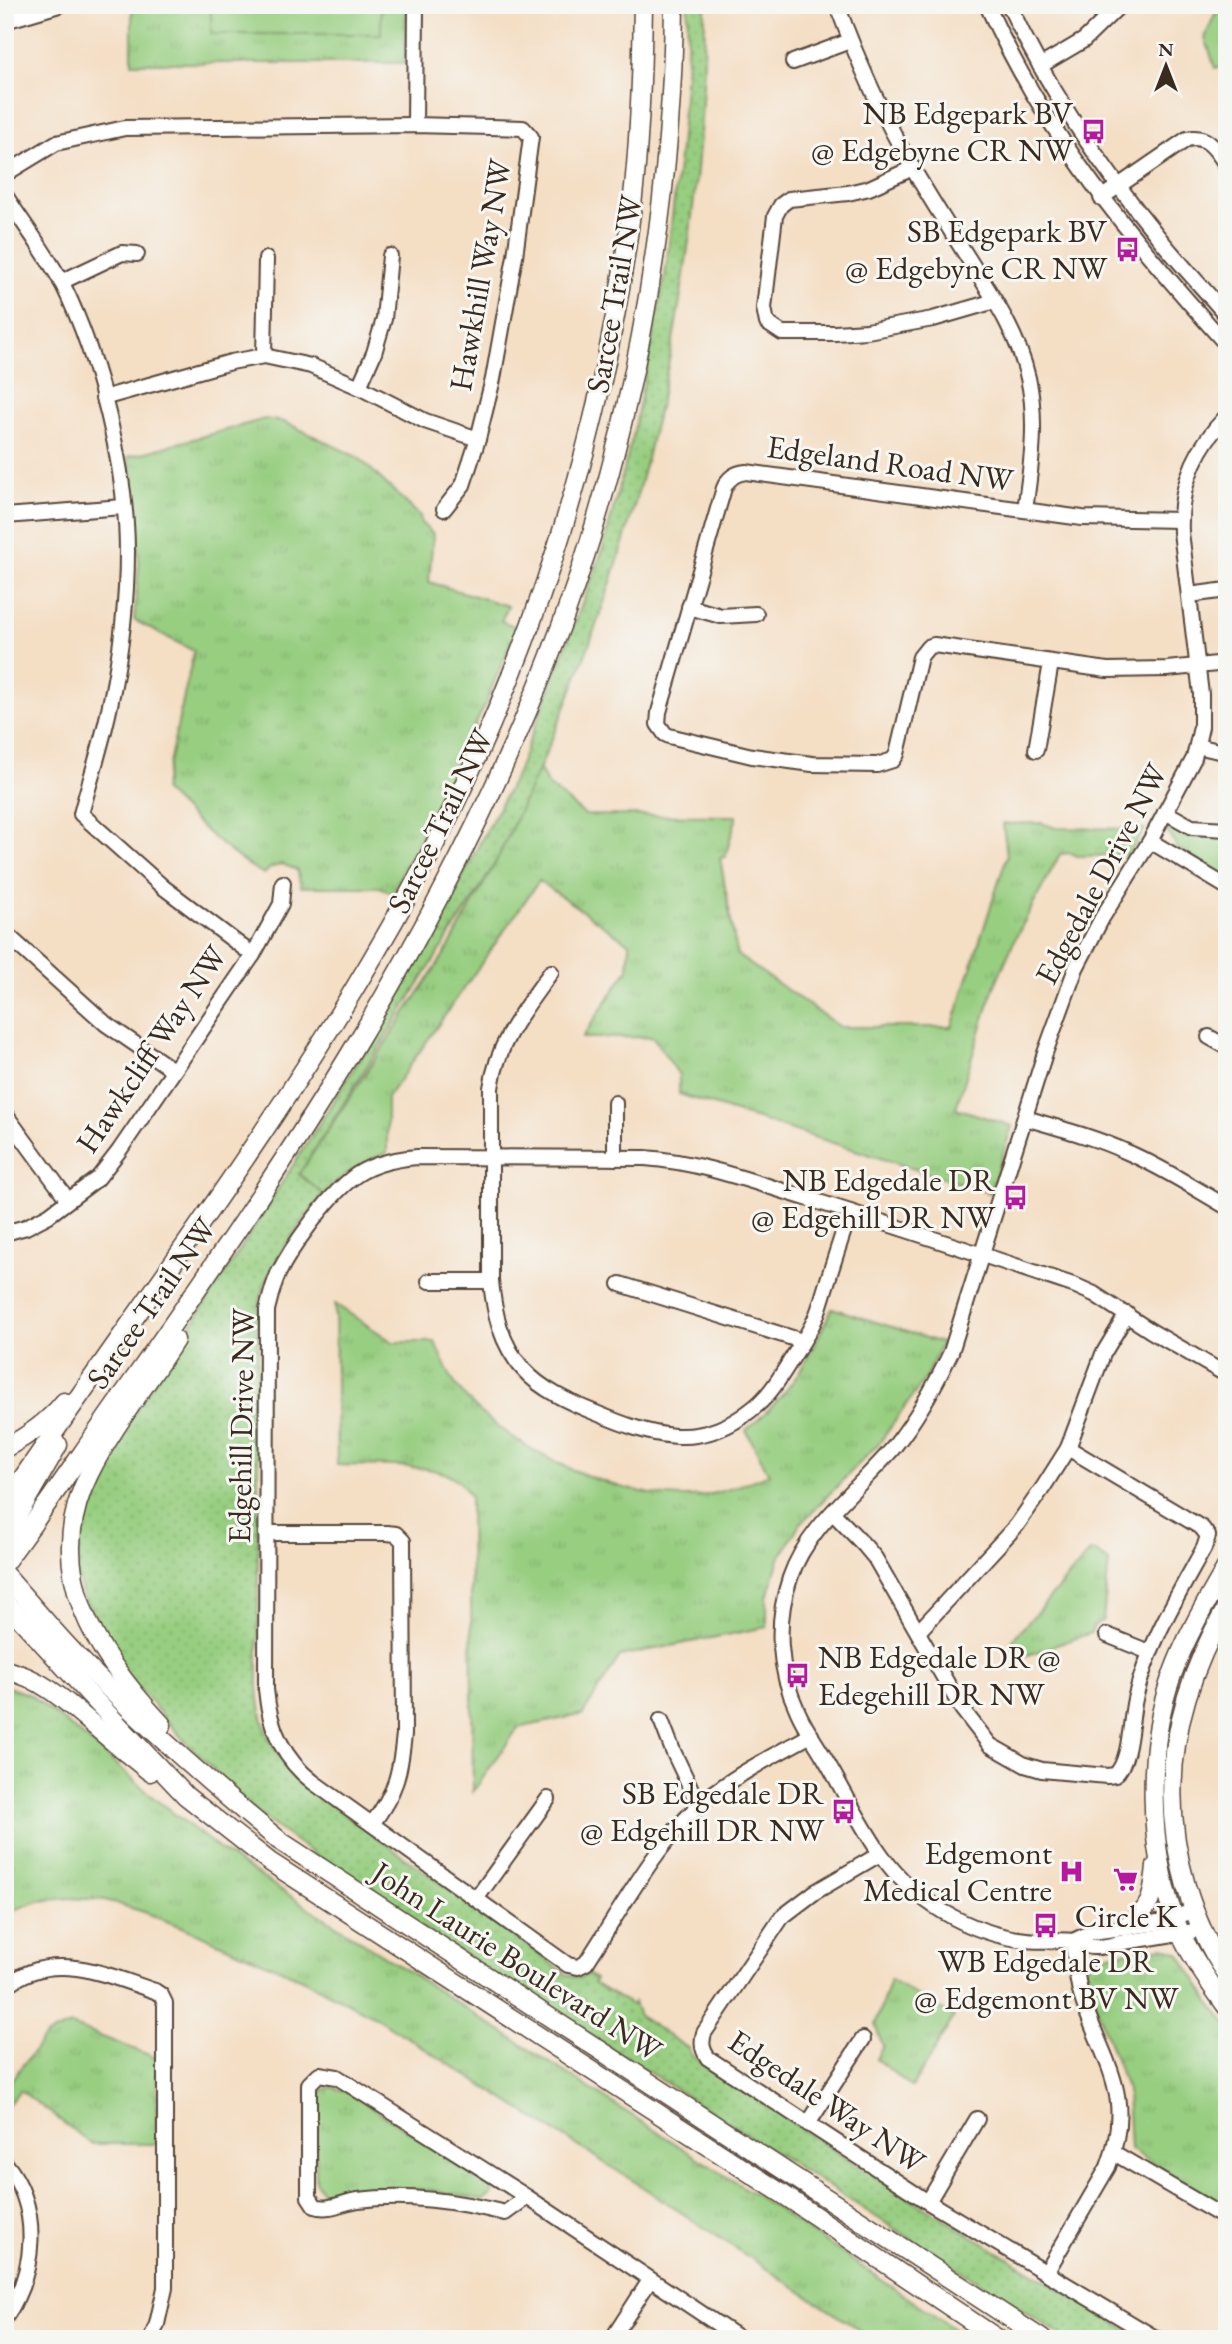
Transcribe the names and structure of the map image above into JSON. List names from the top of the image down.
{
  "streets": {
    "main road": ["Sarcee Trail NW", "John Laurie Boulevard NW"],
    "street": [
      "Hawkhill Way NW",
      "Edgeland Road NW",
      "Edgedale Drive NW",
      "Hawkcliff Way NW",
      "Edgehill Drive NW",
      "Edgedale Way NW"
    ]
  },
  "crossings": [
    ["Hawkhill Way NW", "Hawkcliff Way NW"],
    ["Edgeland Road NW", "Edgedale Drive NW"],
    ["Edgedale Drive NW", "Edgehill Drive NW"],
    ["Edgedale Drive NW", "Edgedale Way NW"]
  ],
  "places": {
    "bus stop": [
      "NB Edgepark BV @ Edgebyne CR NW",
      "SB Edgepark BV @ Edgebyne CR NW",
      "NB Edgedale DR @ Edgehill DR NW",
      "NB Edgedale DR @ Edegehill DR NW",
      "SB Edgedale DR @ Edgehill DR NW",
      "WB Edgedale DR @ Edgemont BV NW"
    ],
    "hospital": ["Edgemont Medical Centre"],
    "supermarket": ["Circle K"]
  },
  "north": "top"
}
